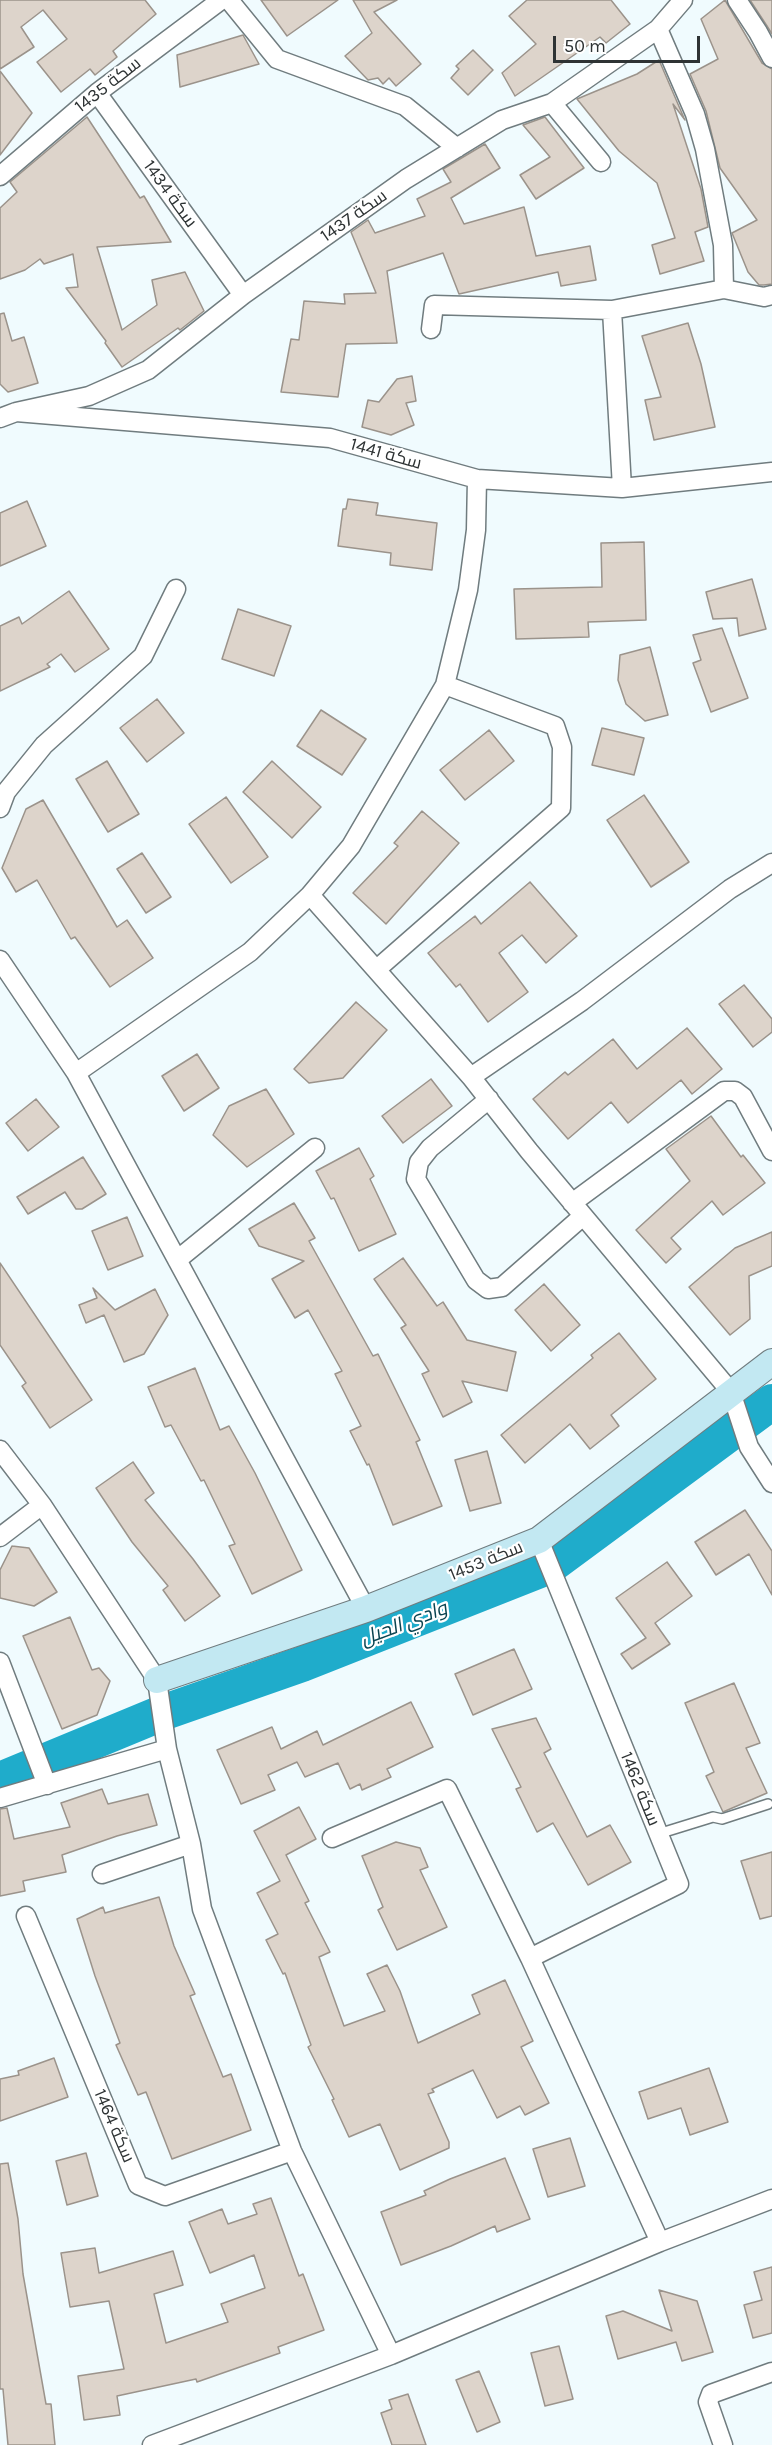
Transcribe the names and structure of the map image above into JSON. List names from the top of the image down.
{
  "streets": {
    "street": [
      "سكة 1435",
      "سكة 1434",
      "سكة 1437",
      "سكة 1441",
      "سكة 1453",
      "سكة 1462",
      "سكة 1464"
    ]
  },
  "crossings": [
    ["سكة 1435", "سكة 1434"],
    ["سكة 1434", "سكة 1437"],
    ["سكة 1437", "سكة 1441"],
    ["سكة 1453", "سكة 1462"]
  ],
  "water": ["وادي الحيل"],
  "scale_bar": "50 m"
}
